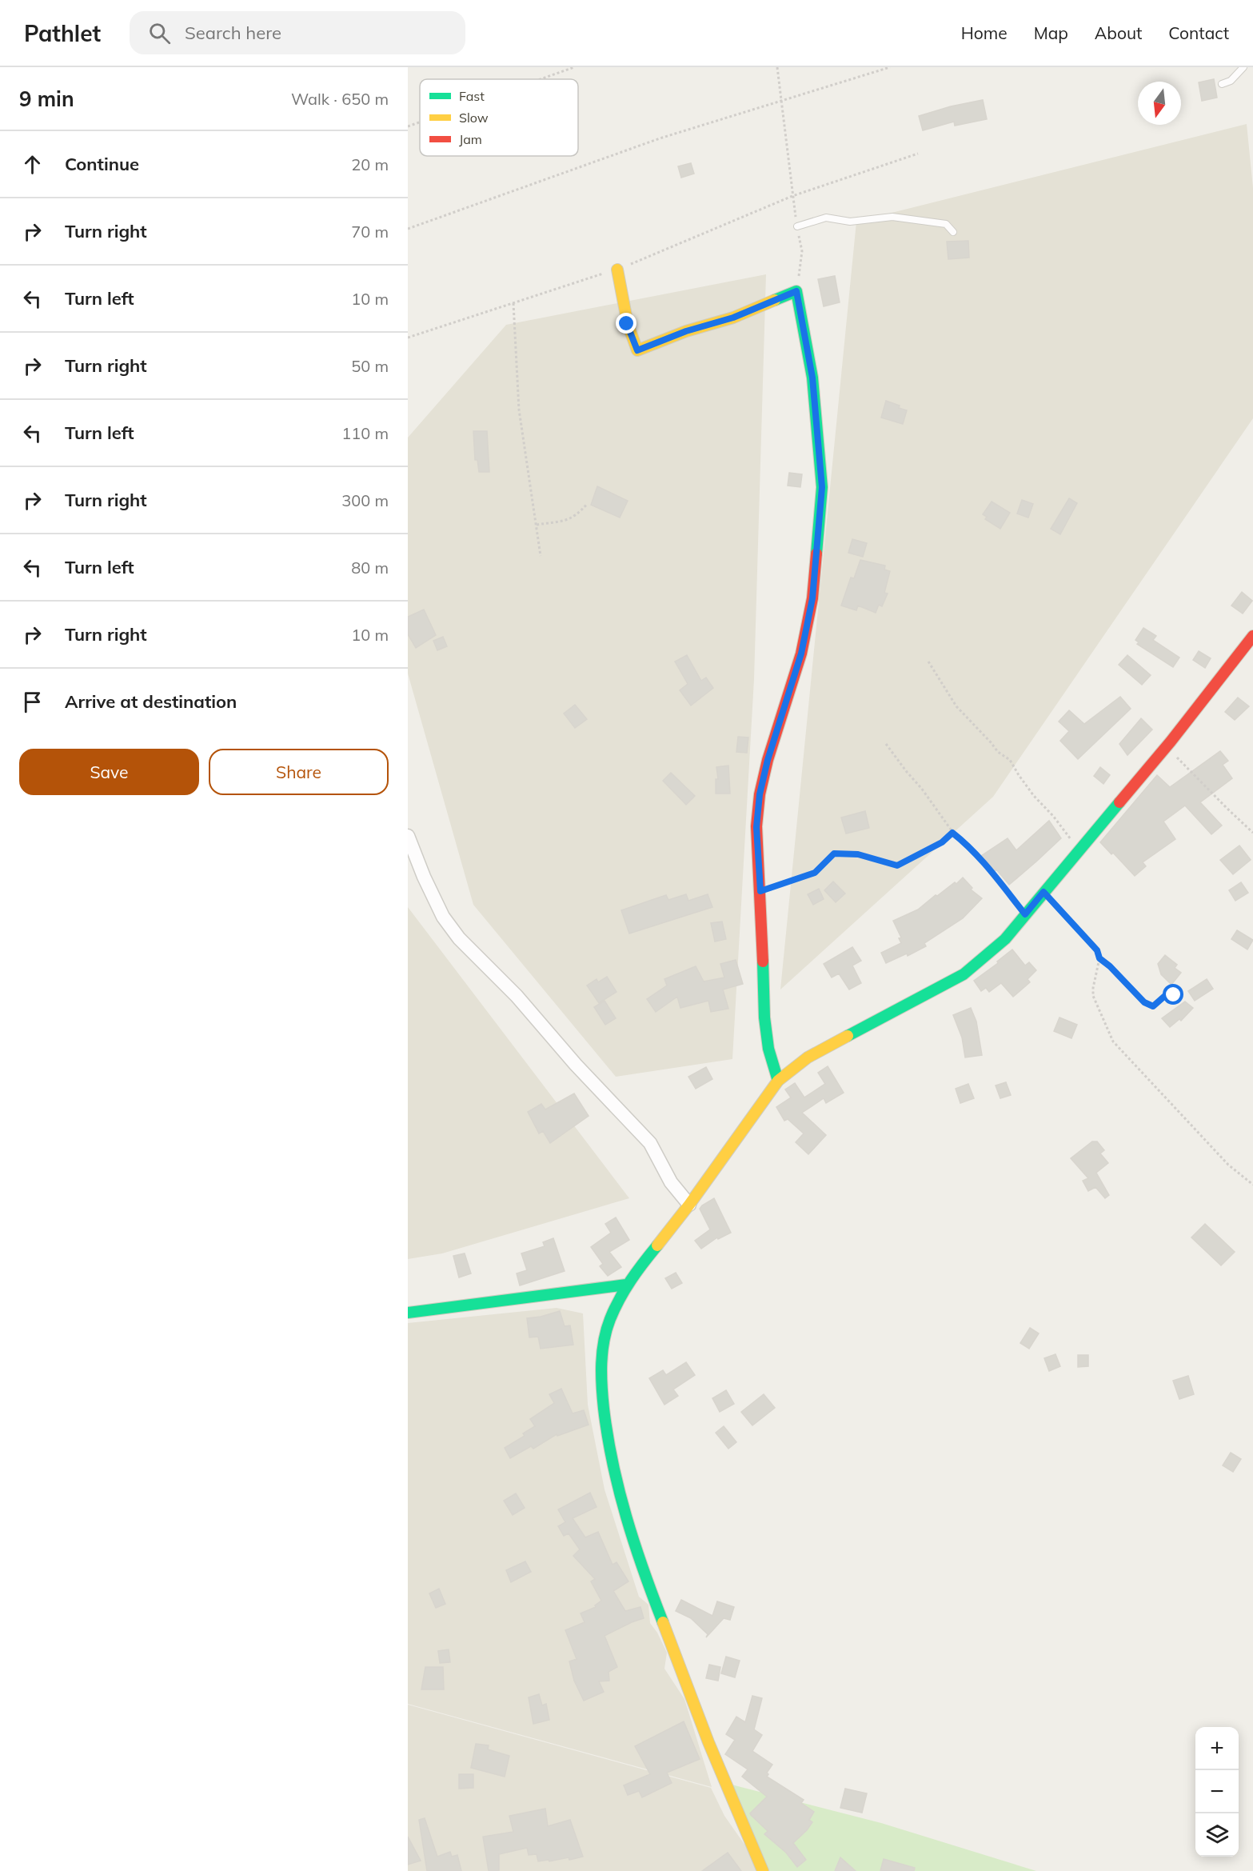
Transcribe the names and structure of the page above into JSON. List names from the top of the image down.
{
  "legend": ["Fast", "Slow", "Jam"],
  "north": "bottom",
  "page": {
    "header": "Pathlet",
    "search": "Search here",
    "nav": [
      "Home",
      "Map",
      "About",
      "Contact"
    ],
    "heading": ["9 min", "Walk · 650 m"],
    "list": [
      ["Continue", "20 m"],
      ["Turn right", "70 m"],
      ["Turn left", "10 m"],
      ["Turn right", "50 m"],
      ["Turn left", "110 m"],
      ["Turn right", "300 m"],
      ["Turn left", "80 m"],
      ["Turn right", "10 m"],
      "Arrive at destination"
    ],
    "buttons": ["Save", "Share"],
    "map_buttons": ["+", "−"]
  }
}
